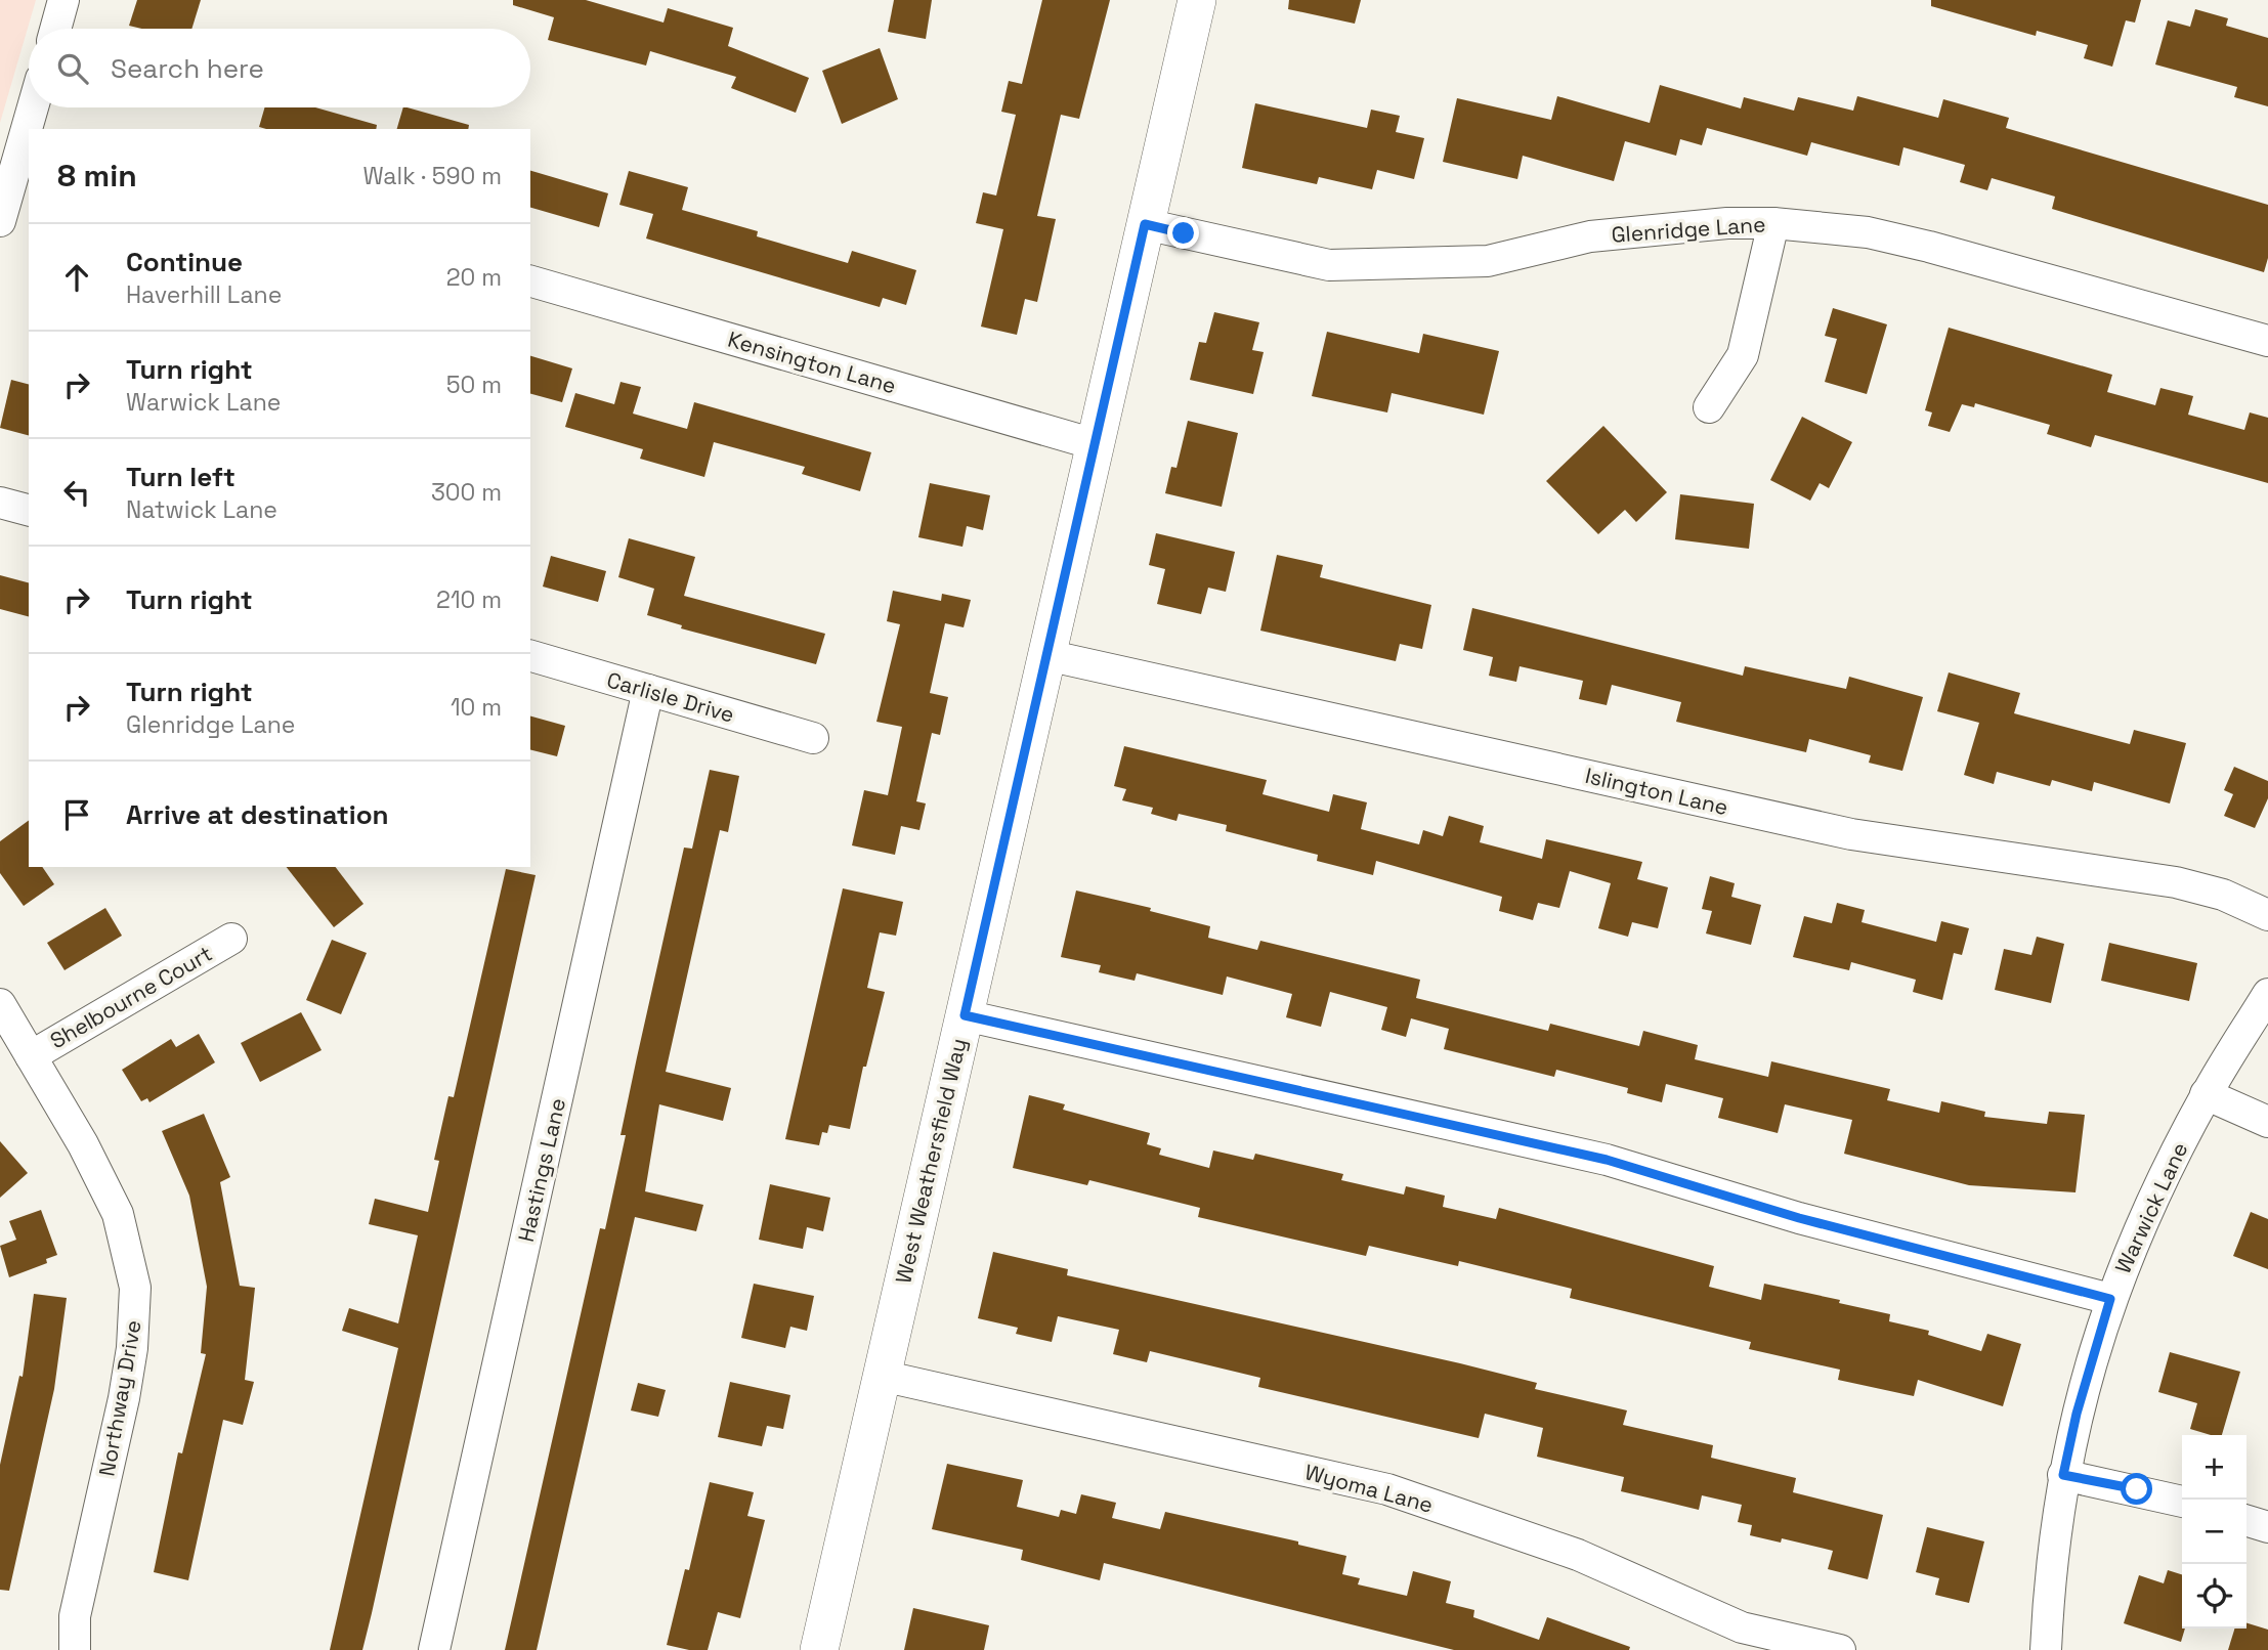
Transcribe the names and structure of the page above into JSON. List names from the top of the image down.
{
  "streets": {
    "street": [
      "Glenridge Lane",
      "Kensington Lane",
      "Carlisle Drive",
      "Islington Lane",
      "Shelbourne Court",
      "West Weathersfield Way",
      "Hastings Lane",
      "Warwick Lane",
      "Northway Drive",
      "Wyoma Lane"
    ]
  },
  "crossings": [
    ["Glenridge Lane", "West Weathersfield Way"],
    ["Kensington Lane", "West Weathersfield Way"],
    ["Carlisle Drive", "Hastings Lane"],
    ["Islington Lane", "West Weathersfield Way"],
    ["Shelbourne Court", "Northway Drive"],
    ["West Weathersfield Way", "Wyoma Lane"]
  ],
  "page": {
    "search": "Search here",
    "heading": ["8 min", "Walk · 590 m"],
    "list": [
      ["Continue", "Haverhill Lane", "20 m"],
      ["Turn right", "Warwick Lane", "50 m"],
      ["Turn left", "Natwick Lane", "300 m"],
      ["Turn right", "210 m"],
      ["Turn right", "Glenridge Lane", "10 m"],
      "Arrive at destination"
    ],
    "map_buttons": ["+", "−"]
  }
}
